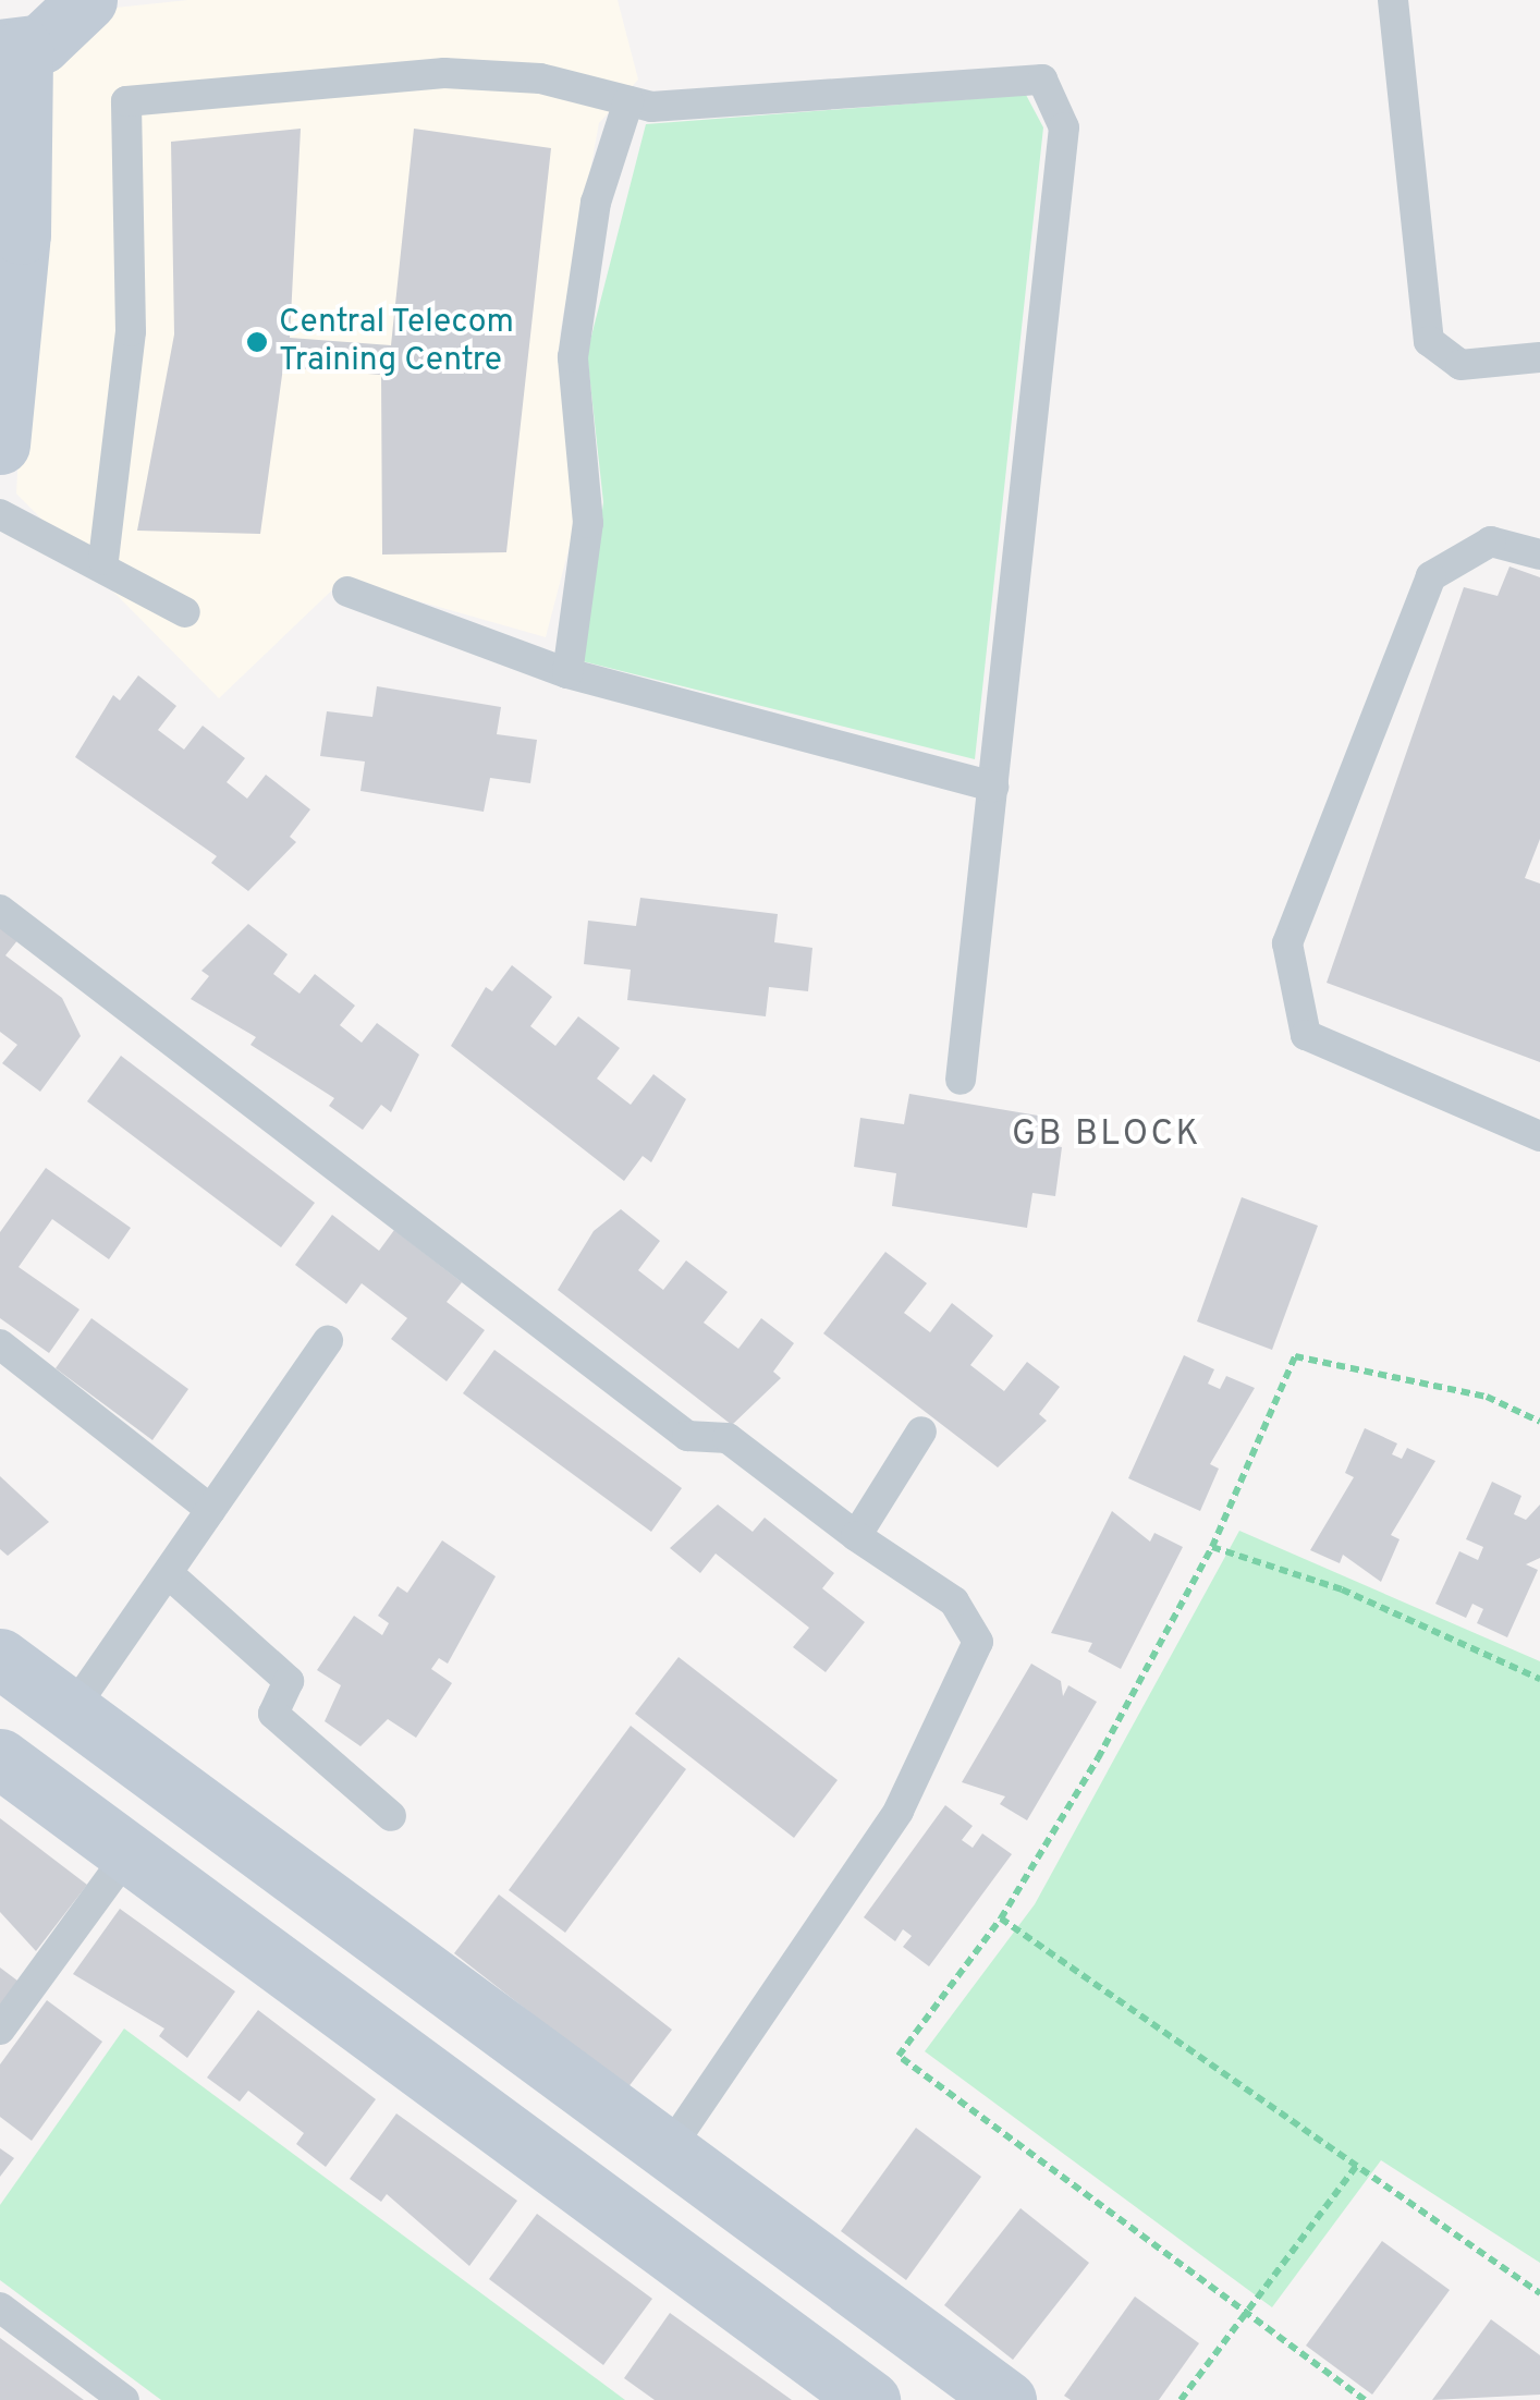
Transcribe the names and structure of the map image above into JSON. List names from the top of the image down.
{
  "districts": ["GB BLOCK"],
  "places": ["Central Telecom Training Centre"]
}
